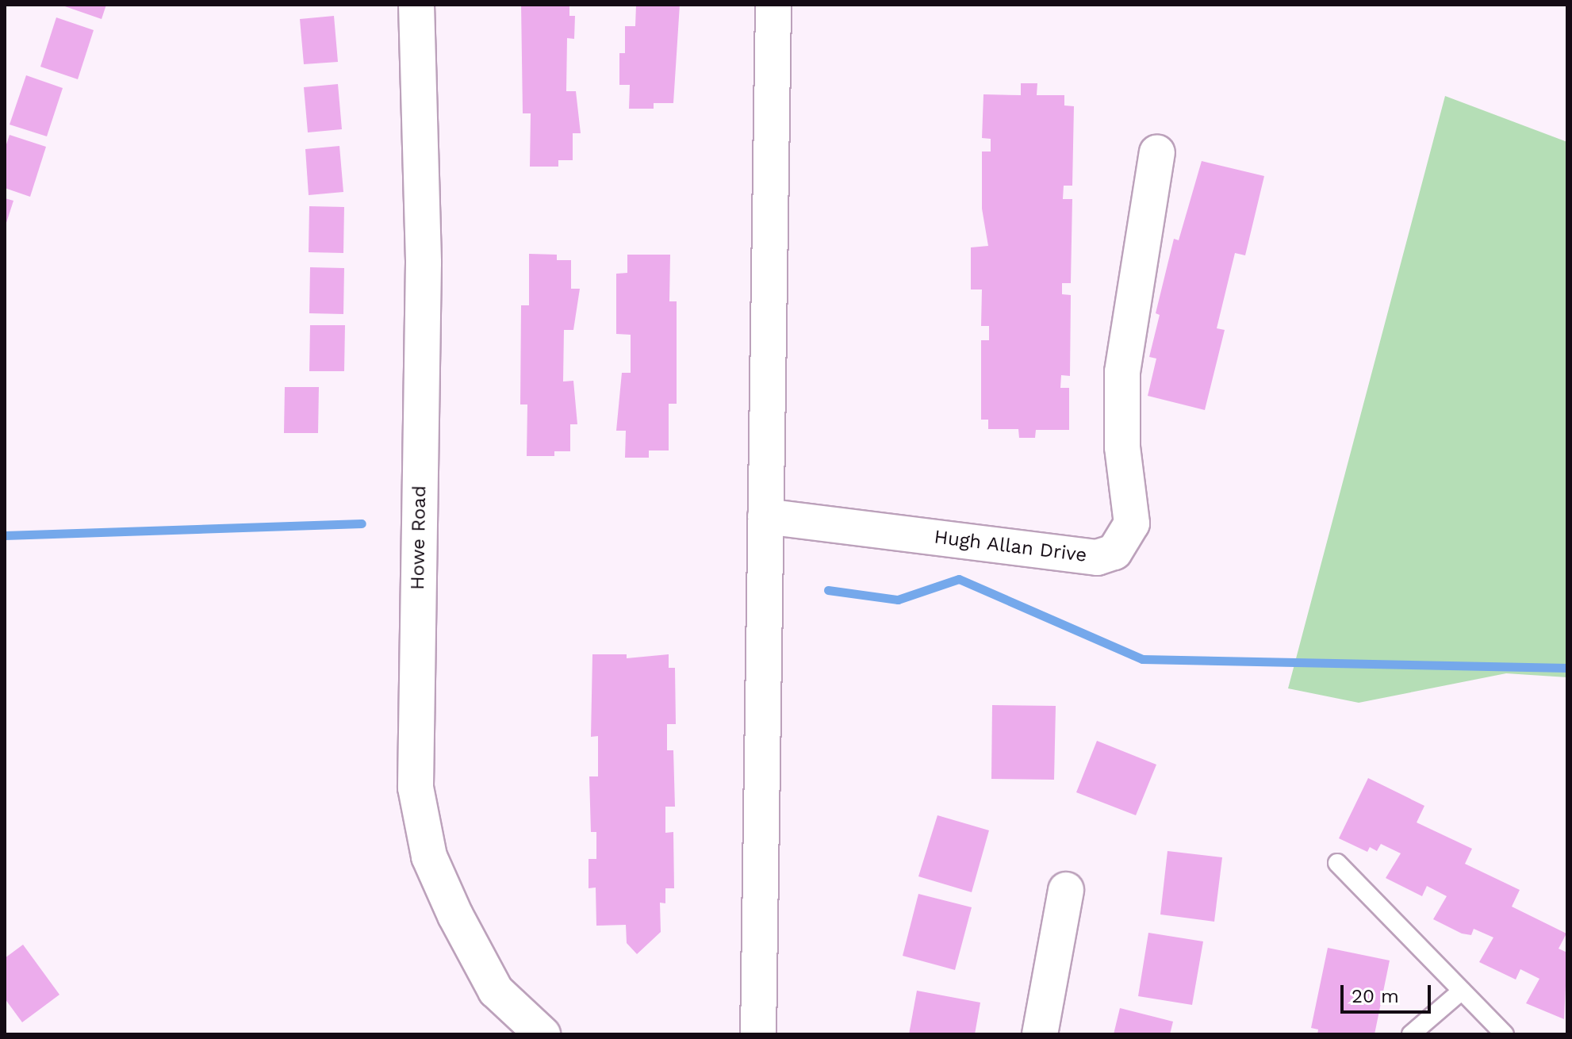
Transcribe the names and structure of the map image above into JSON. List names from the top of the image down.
{
  "streets": {
    "street": ["Howe Road", "Hugh Allan Drive"]
  },
  "scale_bar": "20 m"
}
